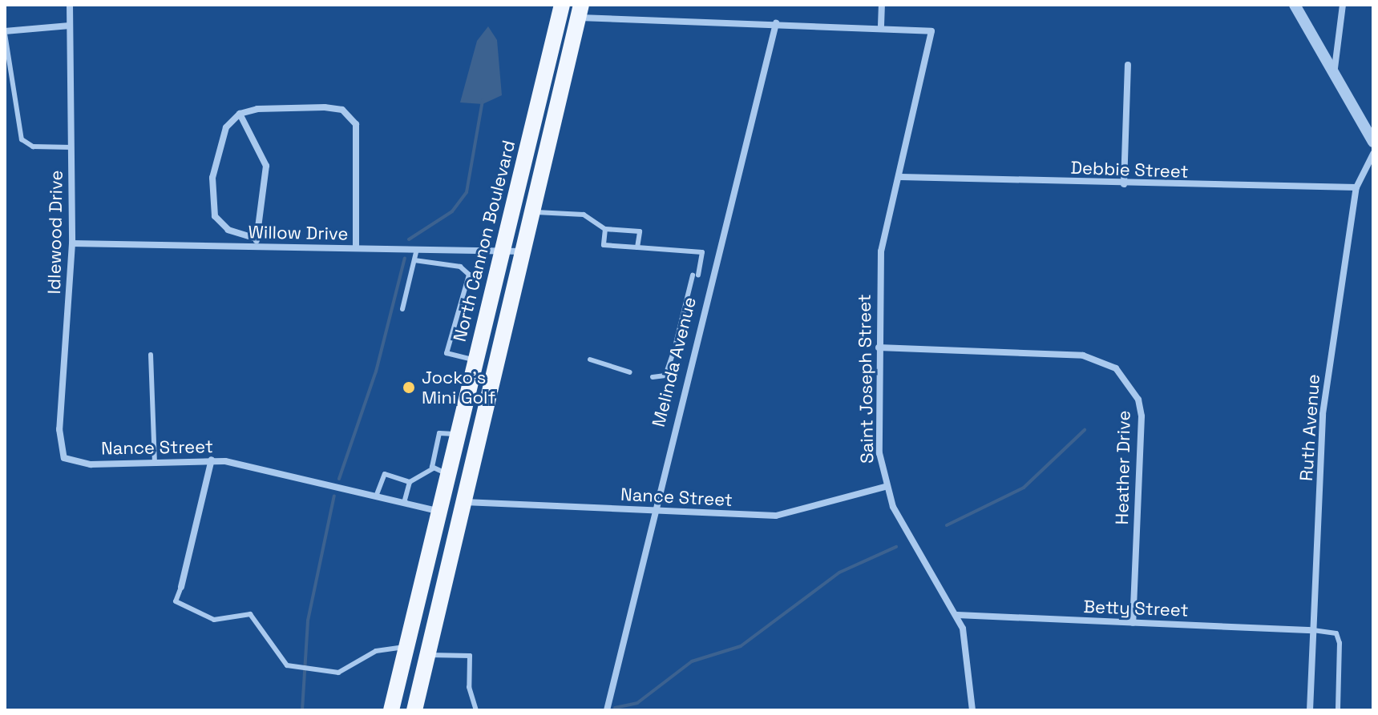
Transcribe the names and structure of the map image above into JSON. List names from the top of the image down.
{
  "streets": {
    "main road": ["North Cannon Boulevard"],
    "street": [
      "Debbie Street",
      "Idlewood Drive",
      "Willow Drive",
      "Melinda Avenue",
      "Saint Joseph Street",
      "Ruth Avenue",
      "Nance Street",
      "Heather Drive",
      "Betty Street"
    ]
  },
  "crossings": [
    ["Debbie Street", "Saint Joseph Street"],
    ["Debbie Street", "Ruth Avenue"],
    ["Idlewood Drive", "Willow Drive"],
    ["Idlewood Drive", "Nance Street"],
    ["Willow Drive", "North Cannon Boulevard"],
    ["North Cannon Boulevard", "Nance Street"],
    ["Melinda Avenue", "Nance Street"],
    ["Saint Joseph Street", "Nance Street"],
    ["Saint Joseph Street", "Heather Drive"],
    ["Saint Joseph Street", "Betty Street"],
    ["Ruth Avenue", "Betty Street"],
    ["Heather Drive", "Betty Street"]
  ],
  "places": ["Jocko's Mini Golf"]
}
